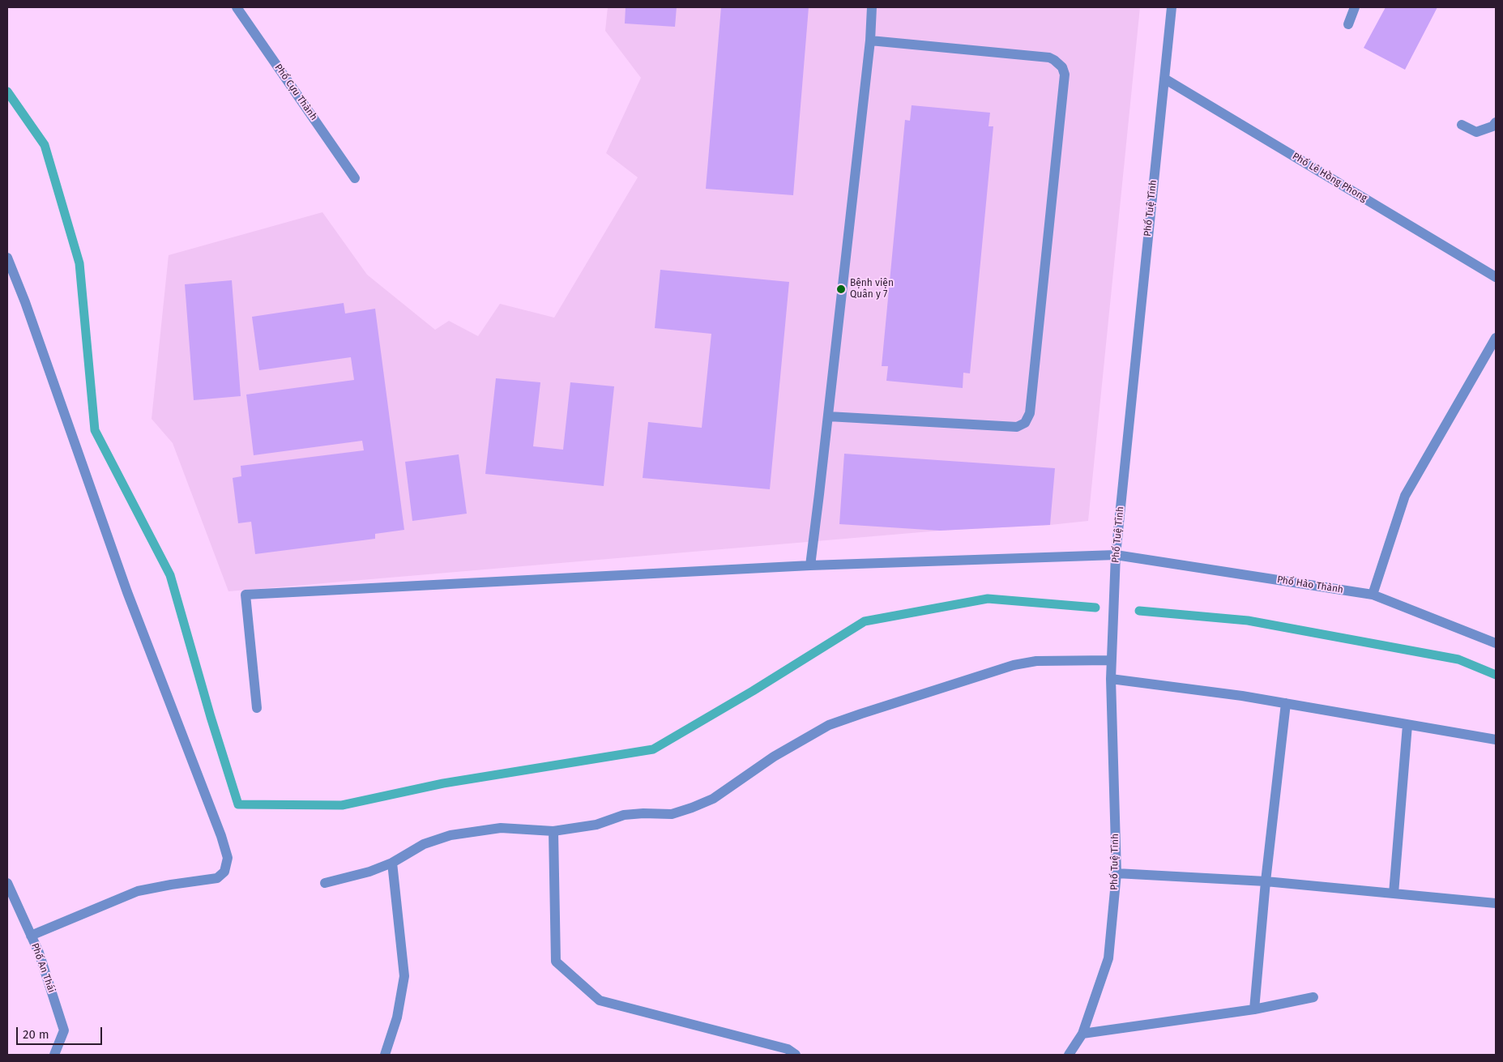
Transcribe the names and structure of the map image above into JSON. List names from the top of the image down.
{
  "streets": {
    "street": [
      "Phố Cựu Thành",
      "Phố Lê Hồng Phong",
      "Phố Tuệ Tĩnh",
      "Phố Hào Thành",
      "Phố An Thái"
    ]
  },
  "crossings": [
    ["Phố Lê Hồng Phong", "Phố Tuệ Tĩnh"],
    ["Phố Tuệ Tĩnh", "Phố Hào Thành"]
  ],
  "places": ["Bệnh viện Quân y 7"],
  "scale_bar": "20 m"
}
